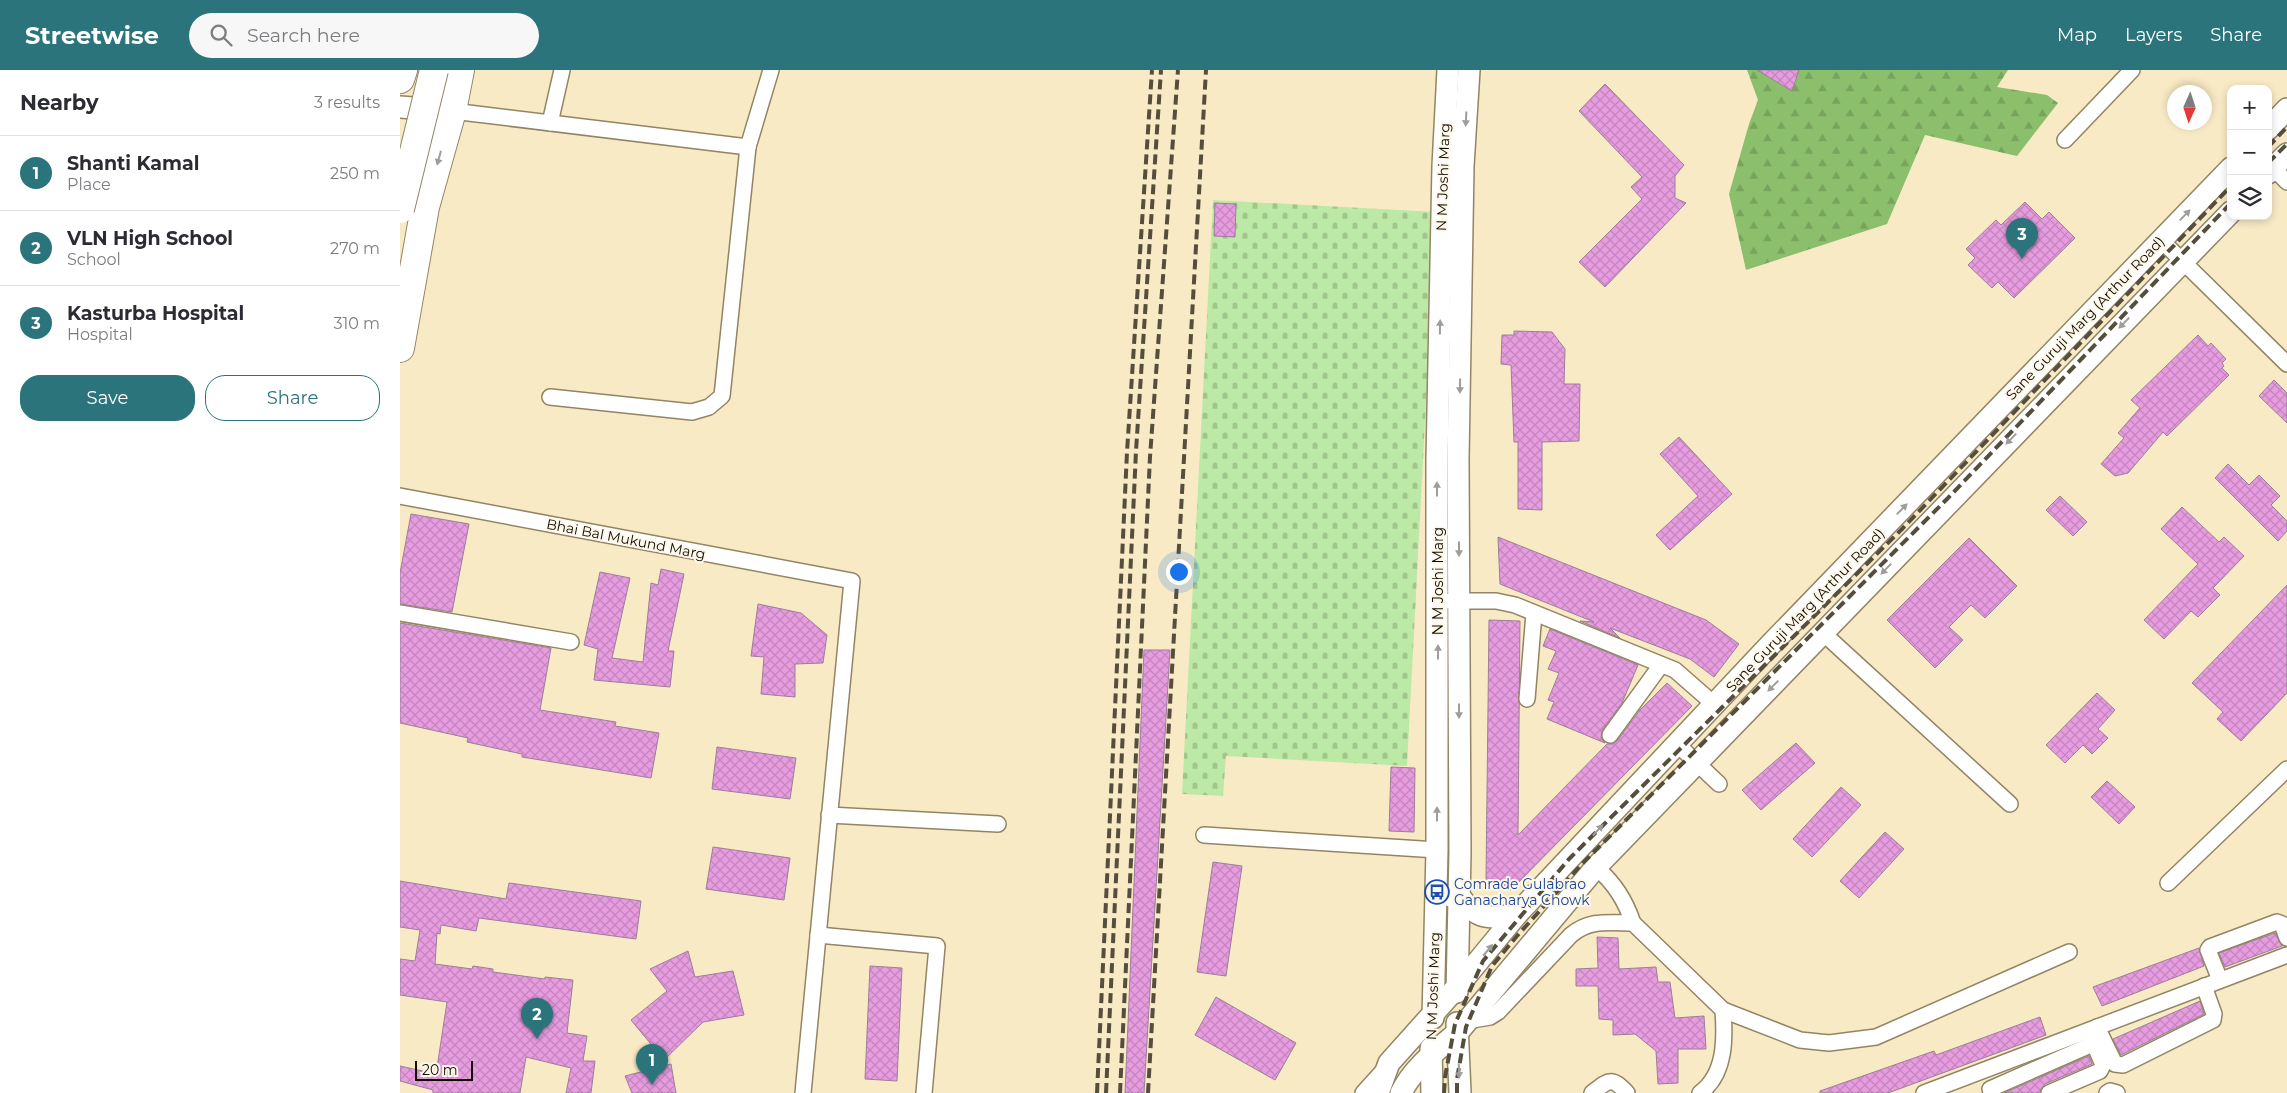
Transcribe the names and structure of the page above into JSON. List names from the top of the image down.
{
  "streets": {
    "main road": ["N M Joshi Marg", "Sane Guruji Marg (Arthur Road)"],
    "street": ["Bhai Bal Mukund Marg"]
  },
  "crossings": [
    ["N M Joshi Marg", "Sane Guruji Marg (Arthur Road)"]
  ],
  "places": {
    "bus stop": ["Comrade Gulabrao Ganacharya Chowk"]
  },
  "scale_bar": "20 m",
  "north": "bottom",
  "page": {
    "header": "Streetwise",
    "search": "Search here",
    "nav": ["Map", "Layers", "Share"],
    "heading": ["Nearby", "3 results"],
    "map_buttons": ["+", "−"],
    "list": [
      {
        "mark": "1",
        "name": "Shanti Kamal",
        "note": "Place",
        "value": "250 m"
      },
      {
        "mark": "2",
        "name": "VLN High School",
        "note": "School",
        "value": "270 m"
      },
      {
        "mark": "3",
        "name": "Kasturba Hospital",
        "note": "Hospital",
        "value": "310 m"
      }
    ],
    "pins": ["3", "2", "1"],
    "buttons": ["Save", "Share"],
    "scale": "20 m"
  }
}
